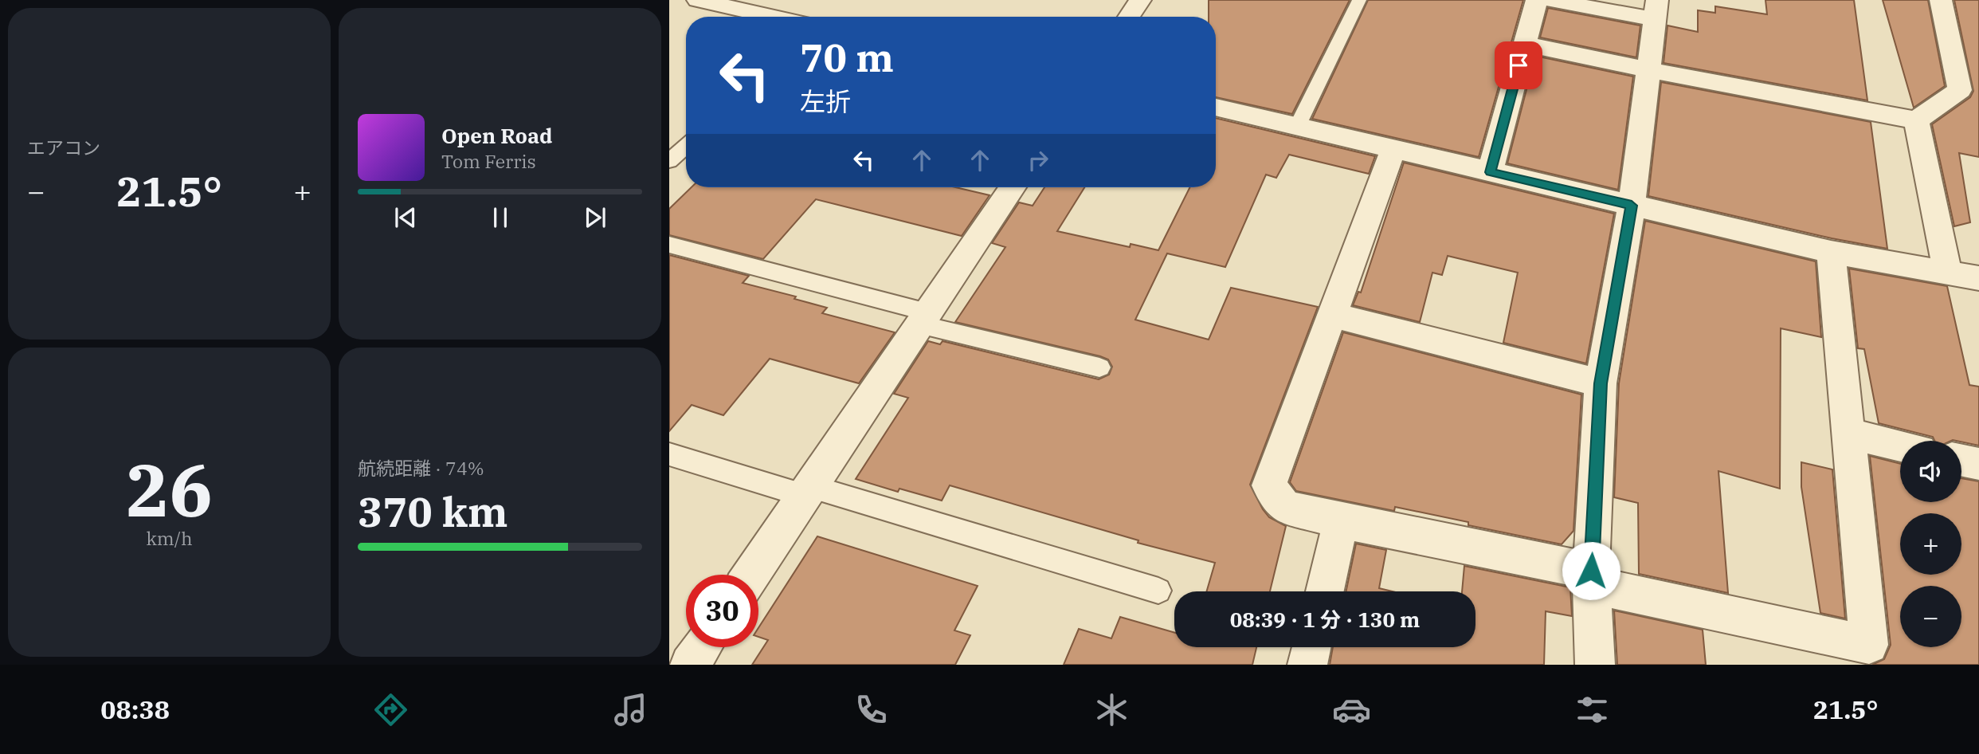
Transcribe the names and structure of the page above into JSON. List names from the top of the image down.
{
  "page": {
    "tile": [
      "エアコン",
      ["26", "km/h"],
      ["航続距離 · 74%", "370 km"]
    ],
    "turn": ["70 m", "左折"],
    "song": ["Open Road", "Tom Ferris"],
    "heat": ["−", "21.5°", "+"],
    "map_buttons": ["+", "−"],
    "limit": "30",
    "trip": "08:39 · 1 分 · 130 m",
    "tabs": ["08:38", "21.5°"]
  }
}
